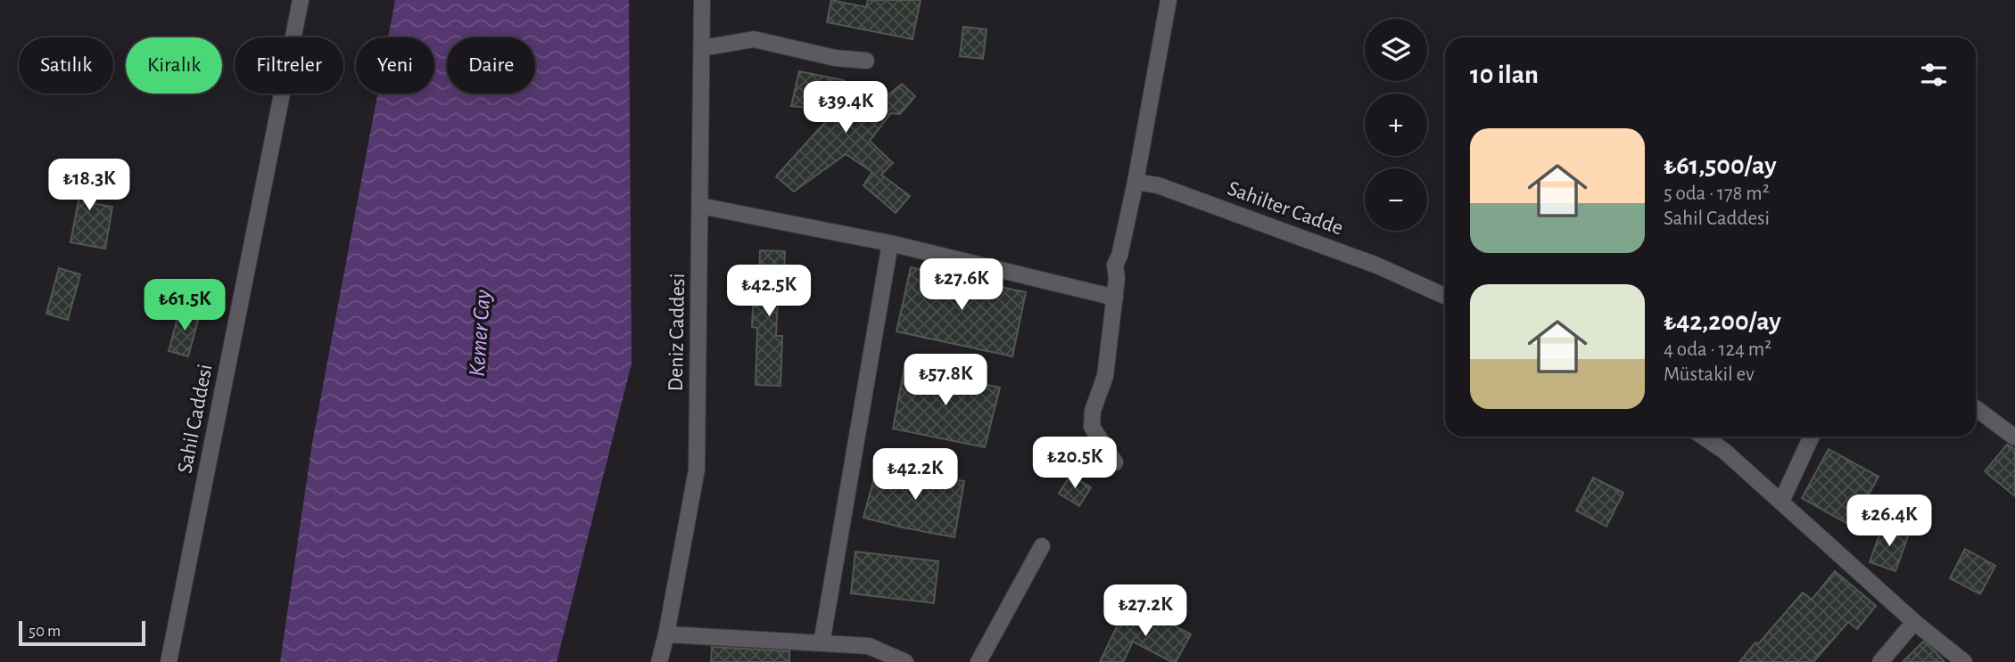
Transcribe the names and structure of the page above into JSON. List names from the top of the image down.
{
  "streets": {
    "street": ["Sahilter Cadde", "Deniz Caddesi", "Sahil Caddesi"]
  },
  "water": ["Kemer Cay"],
  "scale_bar": "50 m",
  "page": {
    "map_buttons": ["+", "−"],
    "chip": [
      "Satılık",
      "Kiralık",
      "Filtreler",
      "Yeni",
      "Daire"
    ],
    "heading": "10 ilan",
    "price": [
      "₺39.4K",
      "₺18.3K",
      "₺27.6K",
      "₺42.5K",
      "₺61.5K",
      "₺57.8K",
      "₺20.5K",
      "₺42.2K",
      "₺26.4K",
      "₺27.2K"
    ],
    "list": [
      {
        "name": "₺61,500/ay",
        "note": "5 oda · 178 m² · Sahil Caddesi"
      },
      {
        "name": "₺42,200/ay",
        "note": "4 oda · 124 m² · Müstakil ev"
      }
    ],
    "scale": "50 m"
  }
}
